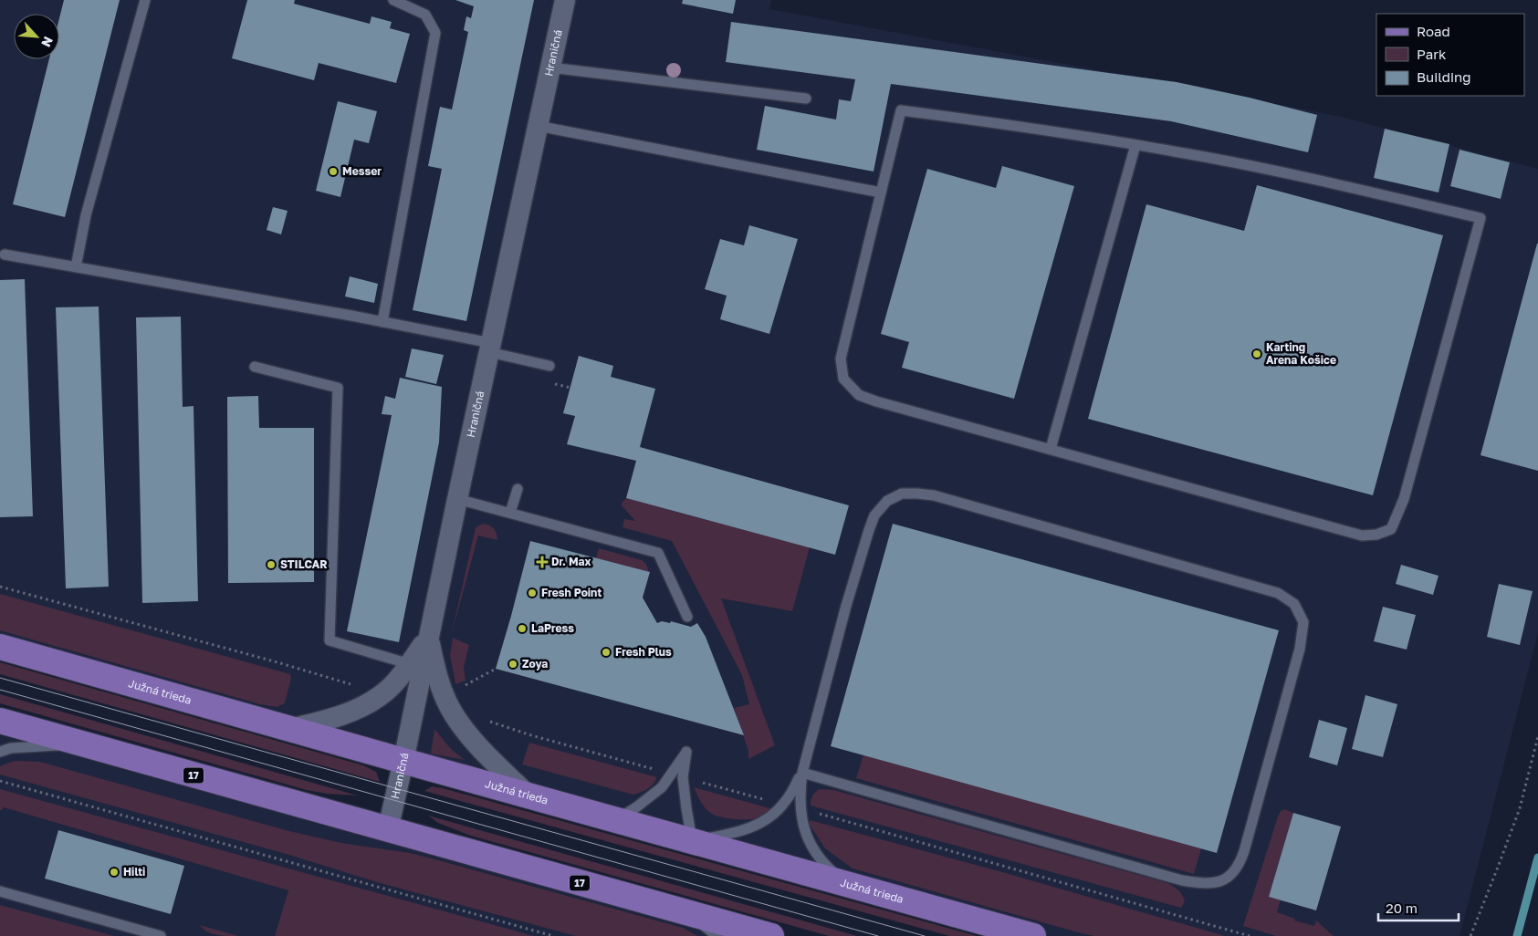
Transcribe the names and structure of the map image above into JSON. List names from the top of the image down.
{
  "streets": {
    "main road": ["Južná trieda", "17"],
    "street": ["Hraničná"]
  },
  "crossings": [
    ["Hraničná", "Južná trieda"],
    ["Hraničná", "17"]
  ],
  "places": {
    "other": [
      "Messer",
      "Karting Arena Košice",
      "STILCAR",
      "Fresh Point",
      "LaPress",
      "Fresh Plus",
      "Zoya",
      "Hilti"
    ],
    "health": ["Dr. Max"]
  },
  "legend": ["Road", "Park", "Building"],
  "scale_bar": "20 m",
  "north": "bottom right"
}
